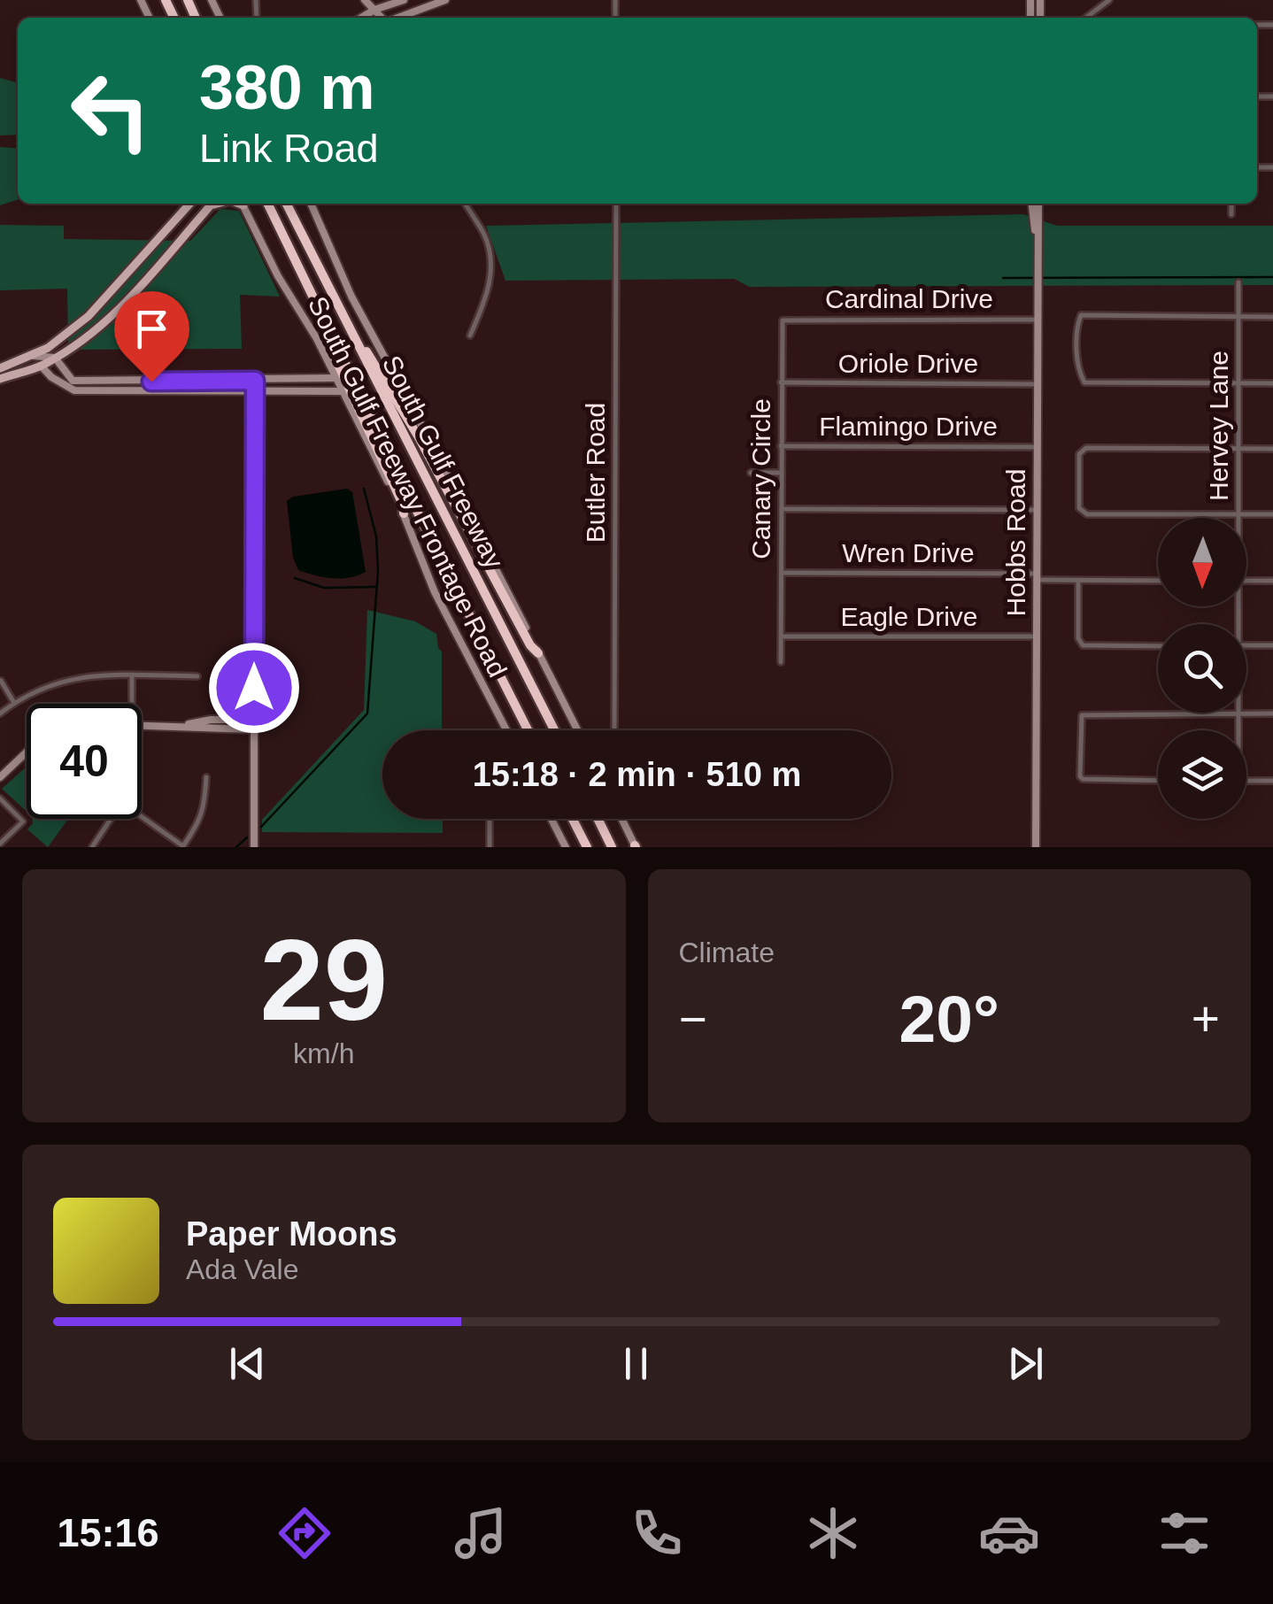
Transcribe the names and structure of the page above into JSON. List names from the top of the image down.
{
  "streets": {
    "highway": ["South Gulf Freeway"],
    "street": [
      "Cardinal Drive",
      "Oriole Drive",
      "Hervey Lane",
      "Flamingo Drive",
      "Butler Road",
      "Canary Circle",
      "South Gulf Freeway Frontage Road",
      "Hobbs Road",
      "Wren Drive",
      "Eagle Drive"
    ]
  },
  "crossings": [
    ["Cardinal Drive", "Canary Circle"],
    ["Cardinal Drive", "Hobbs Road"],
    ["Oriole Drive", "Canary Circle"],
    ["Oriole Drive", "Hobbs Road"],
    ["Flamingo Drive", "Canary Circle"],
    ["Flamingo Drive", "Hobbs Road"],
    ["Canary Circle", "Wren Drive"],
    ["Canary Circle", "Eagle Drive"],
    ["Hobbs Road", "Wren Drive"],
    ["Hobbs Road", "Eagle Drive"]
  ],
  "north": "bottom",
  "page": {
    "turn": ["380 m", "Link Road"],
    "limit": "40",
    "trip": "15:18 · 2 min · 510 m",
    "tile": [
      ["29", "km/h"],
      "Climate"
    ],
    "heat": ["−", "20°", "+"],
    "song": ["Paper Moons", "Ada Vale"],
    "tabs": "15:16"
  }
}
